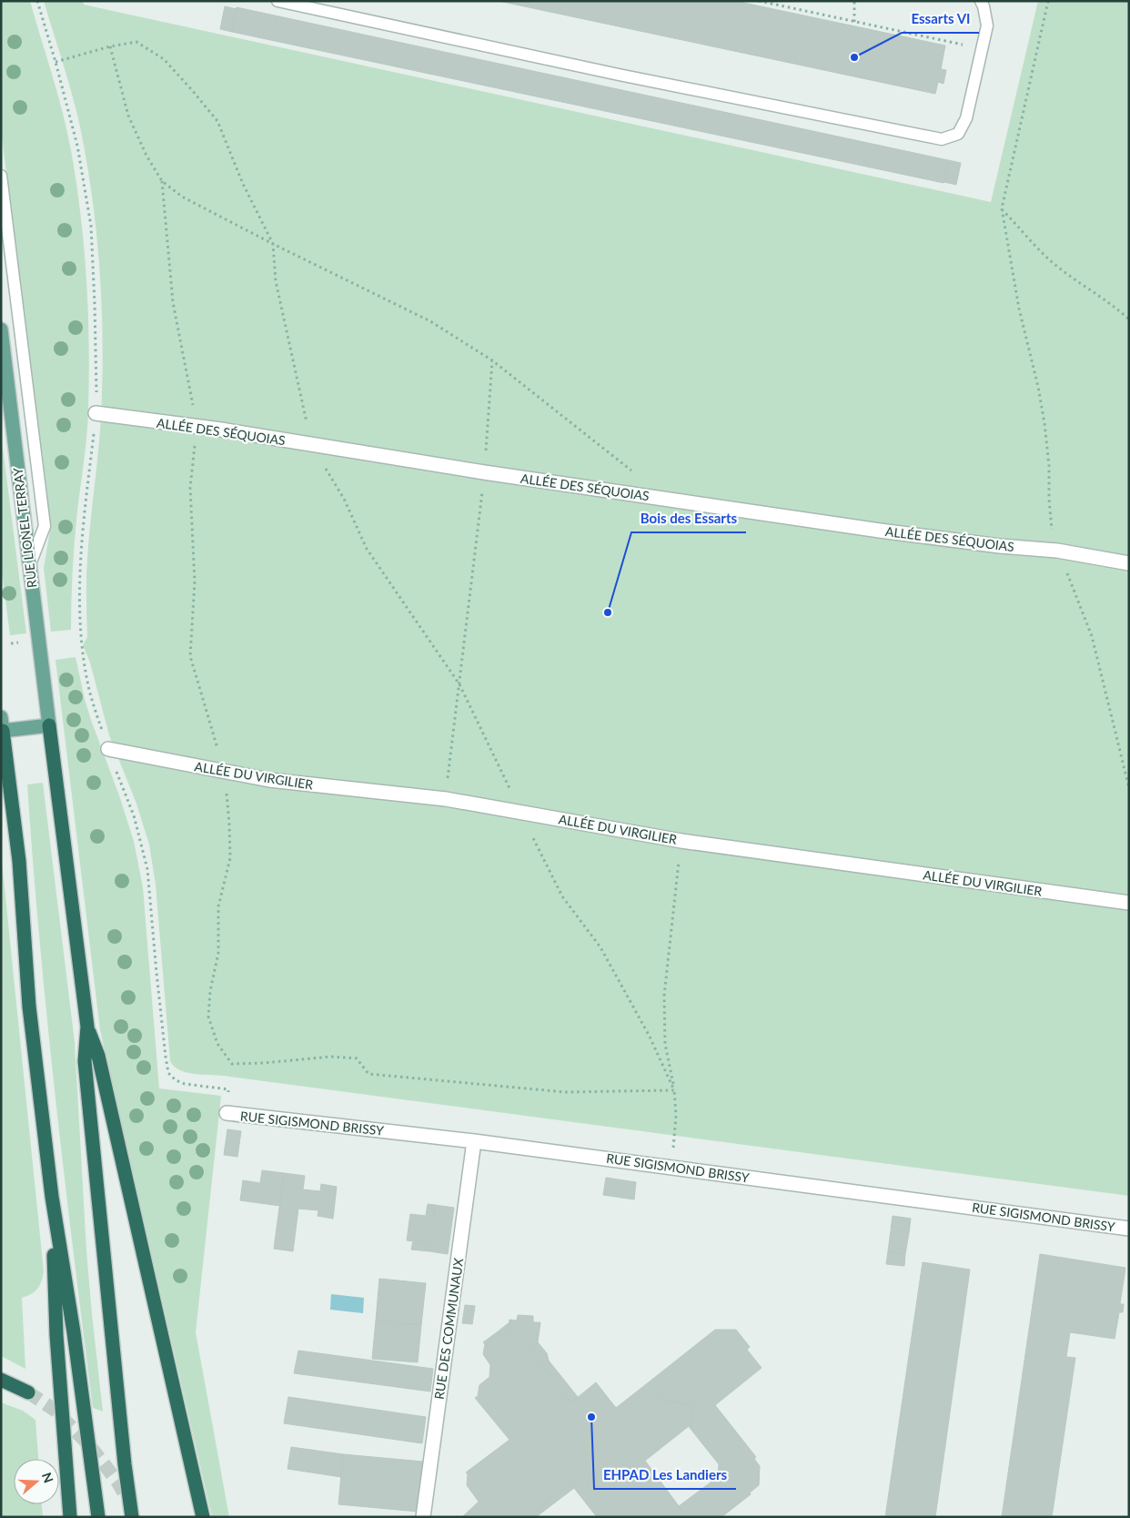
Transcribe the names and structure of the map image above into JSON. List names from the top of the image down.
{
  "streets": {
    "main road": ["RUE LIONEL TERRAY"],
    "street": [
      "ALLÉE DES SÉQUOIAS",
      "ALLÉE DU VIRGILIER",
      "RUE SIGISMOND BRISSY",
      "RUE DES COMMUNAUX"
    ]
  },
  "crossings": [
    ["RUE SIGISMOND BRISSY", "RUE DES COMMUNAUX"]
  ],
  "places": ["Essarts VI", "Bois des Essarts", "EHPAD Les Landiers"],
  "north": "right"
}
